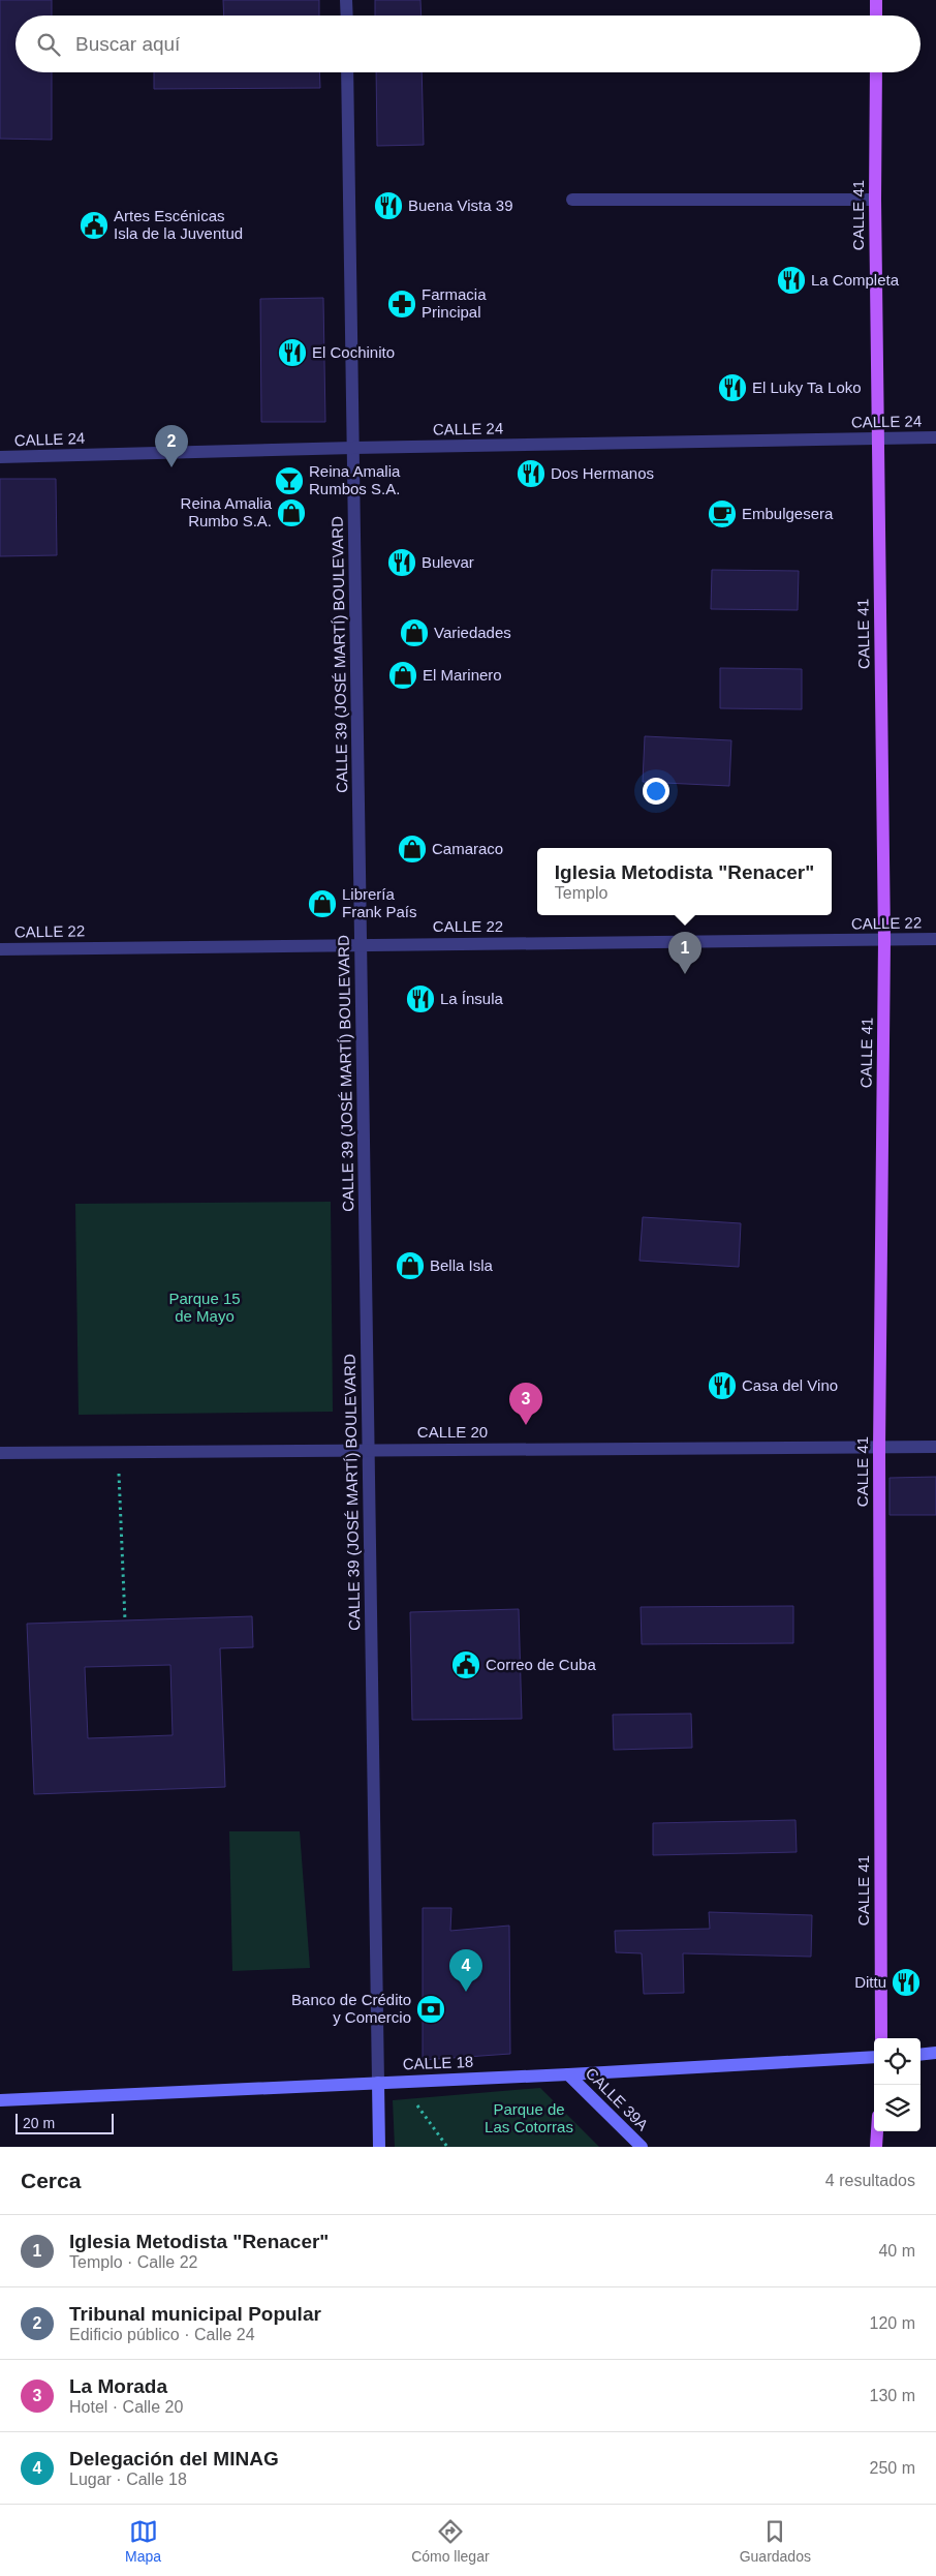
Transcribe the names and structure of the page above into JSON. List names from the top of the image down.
{
  "streets": {
    "main road": ["CALLE 41"],
    "street": [
      "CALLE 24",
      "CALLE 39 (JOSÉ MARTÍ) BOULEVARD",
      "CALLE 22",
      "CALLE 20",
      "CALLE 18",
      "CALLE 39A"
    ]
  },
  "crossings": [
    ["CALLE 41", "CALLE 24"],
    ["CALLE 41", "CALLE 22"],
    ["CALLE 41", "CALLE 20"],
    ["CALLE 24", "CALLE 39 (JOSÉ MARTÍ) BOULEVARD"],
    ["CALLE 39 (JOSÉ MARTÍ) BOULEVARD", "CALLE 22"],
    ["CALLE 39 (JOSÉ MARTÍ) BOULEVARD", "CALLE 20"],
    ["CALLE 39 (JOSÉ MARTÍ) BOULEVARD", "CALLE 18"],
    ["CALLE 18", "CALLE 39A"]
  ],
  "parks": ["Parque 15 de Mayo", "Parque de Las Cotorras"],
  "places": {
    "restaurant": [
      "Buena Vista 39",
      "La Completa",
      "El Cochinito",
      "El Luky Ta Loko",
      "Dos Hermanos",
      "Bulevar",
      "La Ínsula",
      "Casa del Vino",
      "Dittu"
    ],
    "public building": ["Artes Escénicas Isla de la Juventud", "Correo de Cuba"],
    "pharmacy": ["Farmacia Principal"],
    "bar": ["Reina Amalia Rumbos S.A."],
    "shop": [
      "Reina Amalia Rumbo S.A.",
      "Variedades",
      "El Marinero",
      "Camaraco",
      "Librería Frank País",
      "Bella Isla"
    ],
    "cafe": ["Embulgesera"],
    "bank": ["Banco de Crédito y Comercio"]
  },
  "scale_bar": "20 m",
  "page": {
    "search": "Buscar aquí",
    "pins": [
      "2",
      "1",
      "3",
      "4"
    ],
    "popup": ["Iglesia Metodista \"Renacer\"", "Templo"],
    "scale": "20 m",
    "heading": ["Cerca", "4 resultados"],
    "list": [
      {
        "mark": "1",
        "name": "Iglesia Metodista \"Renacer\"",
        "note": "Templo · Calle 22",
        "value": "40 m"
      },
      {
        "mark": "2",
        "name": "Tribunal municipal Popular",
        "note": "Edificio público · Calle 24",
        "value": "120 m"
      },
      {
        "mark": "3",
        "name": "La Morada",
        "note": "Hotel · Calle 20",
        "value": "130 m"
      },
      {
        "mark": "4",
        "name": "Delegación del MINAG",
        "note": "Lugar · Calle 18",
        "value": "250 m"
      }
    ],
    "nav": ["Mapa", "Cómo llegar", "Guardados"]
  }
}
